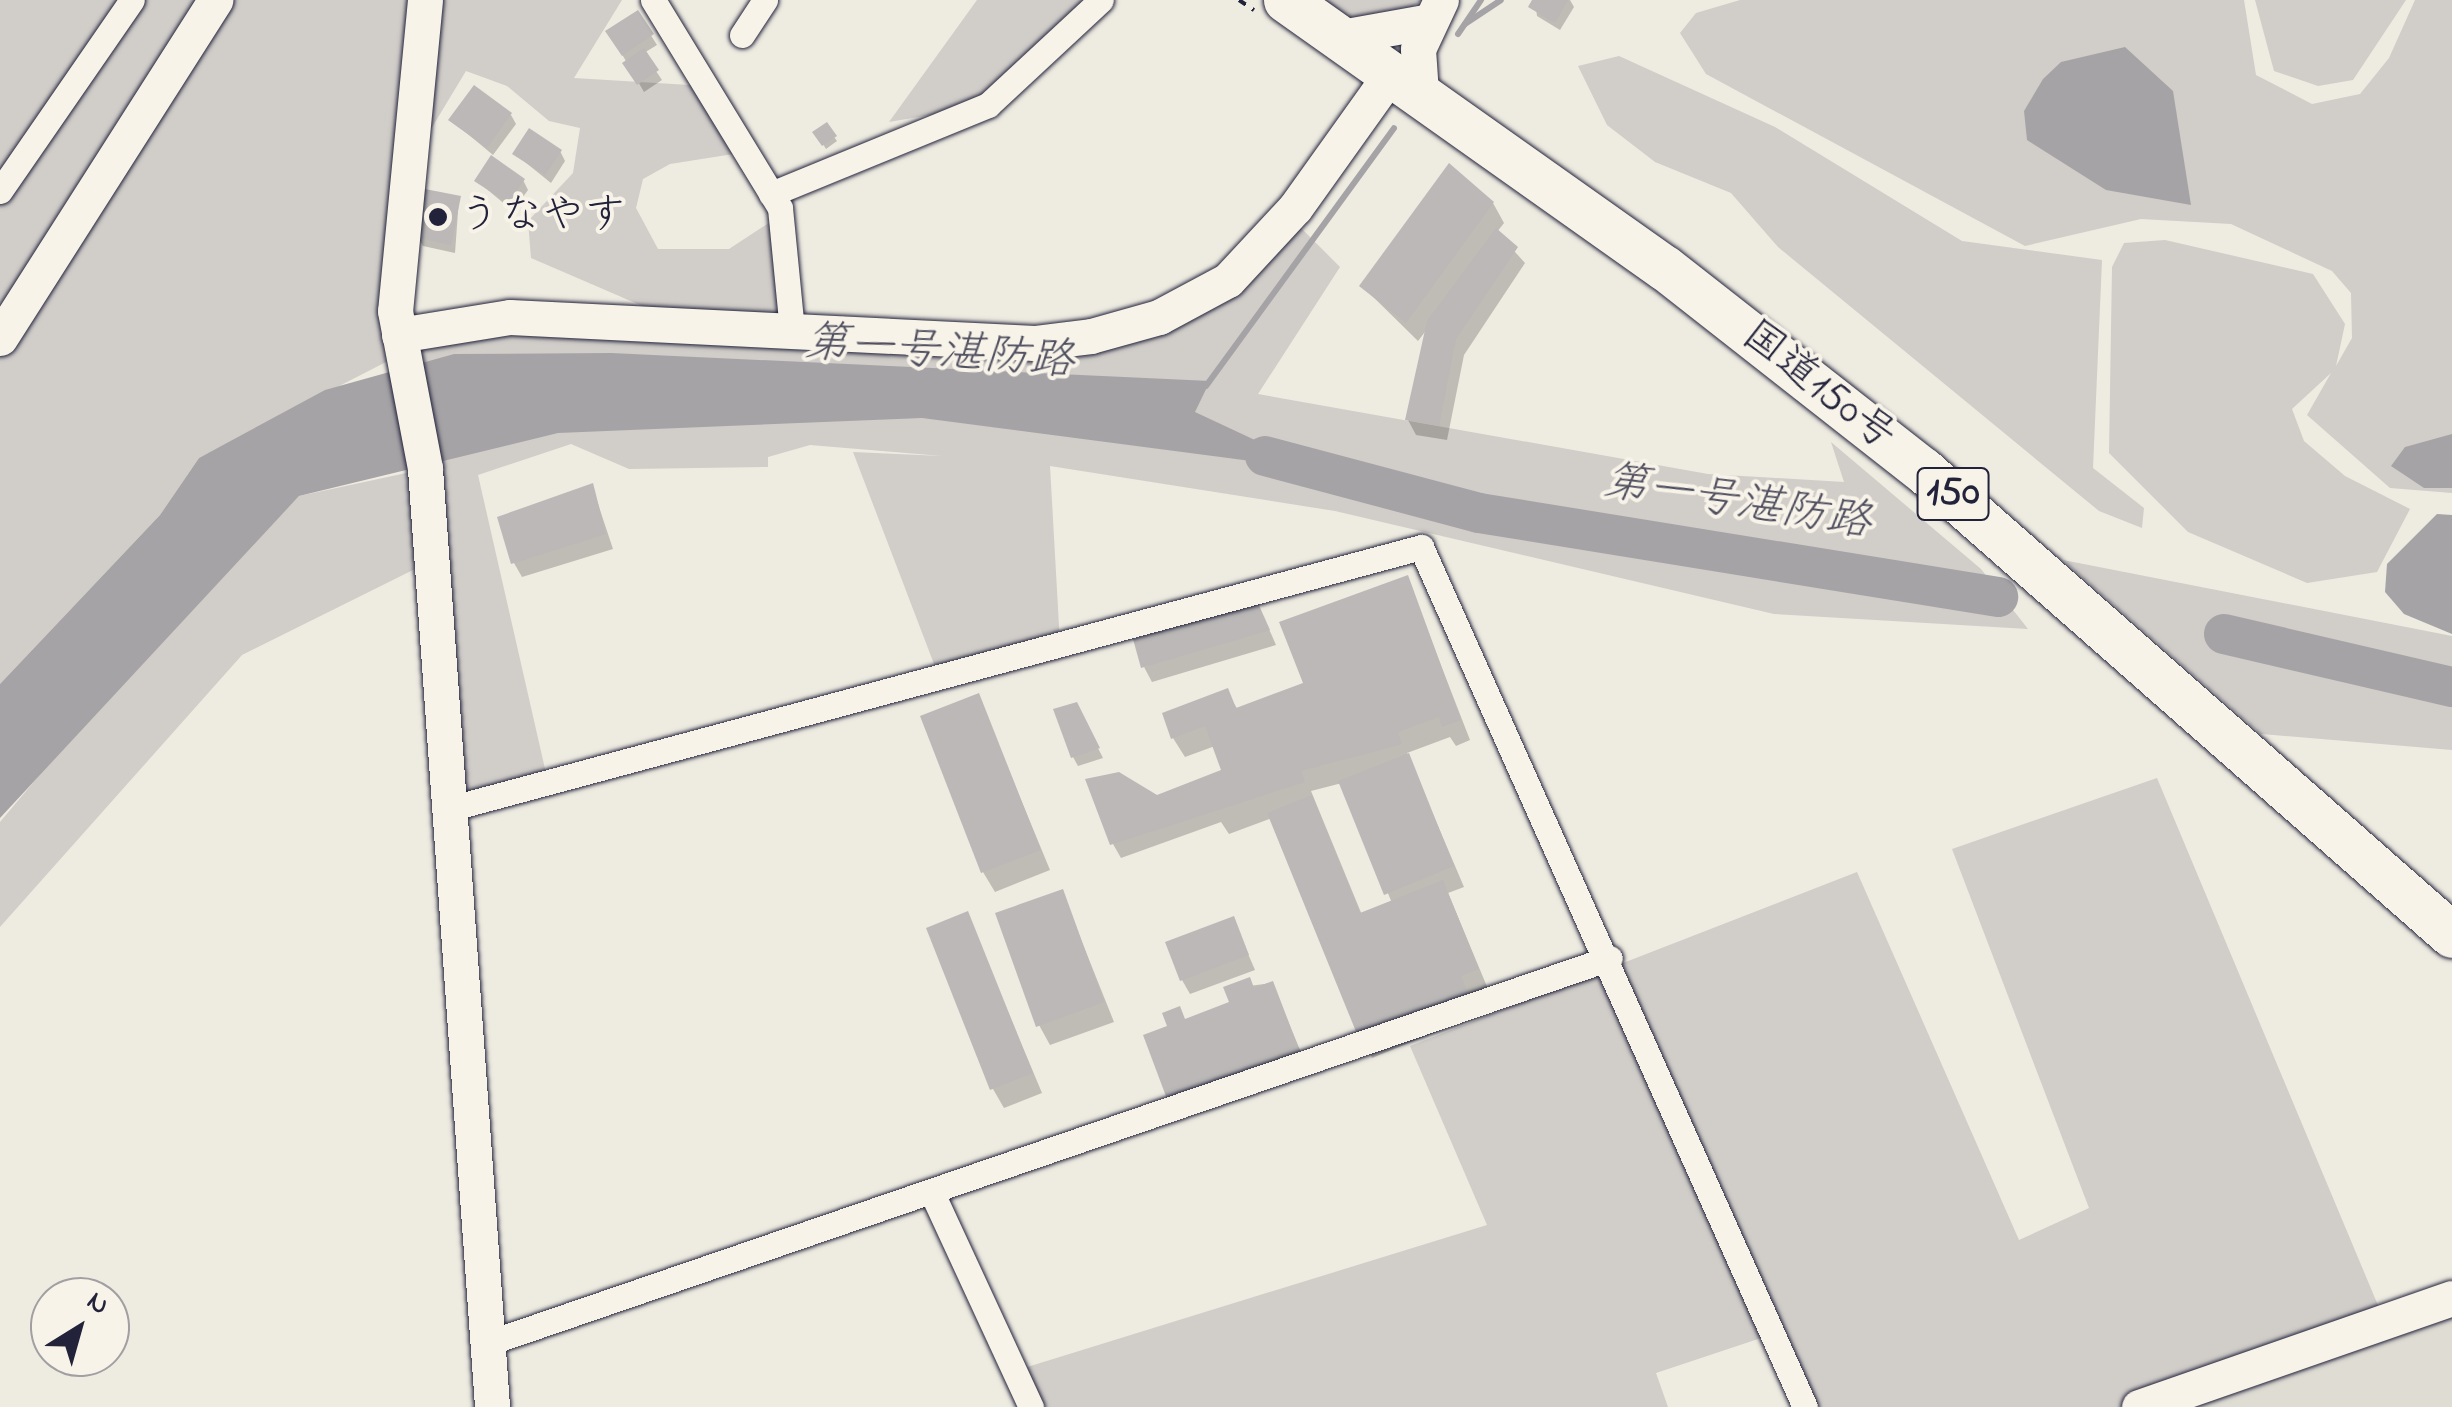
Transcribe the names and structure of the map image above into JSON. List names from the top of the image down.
{
  "streets": {
    "highway": ["国道150号", "150"]
  },
  "water": ["第一号湛防路"],
  "places": ["うなやす"],
  "north": "top right"
}
